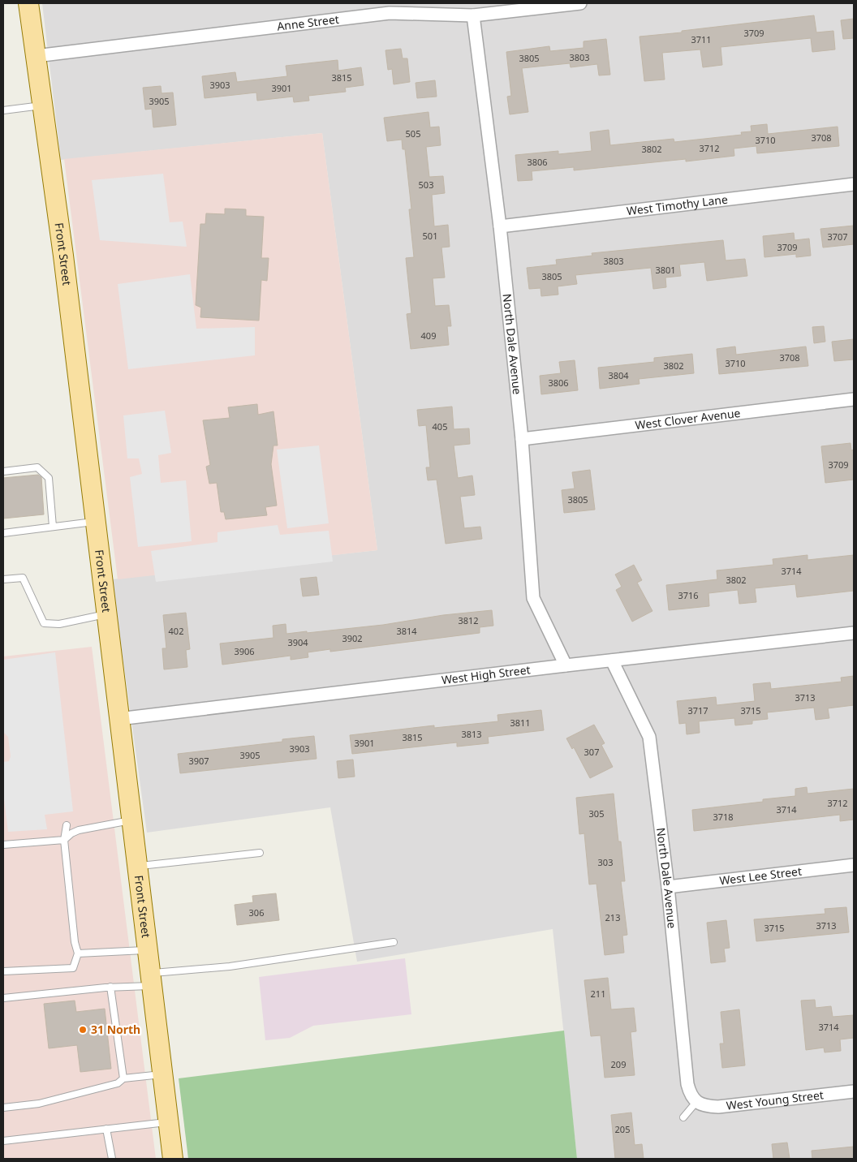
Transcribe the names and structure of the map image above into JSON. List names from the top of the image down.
{
  "streets": {
    "main road": ["Front Street"],
    "street": [
      "Anne Street",
      "West Timothy Lane",
      "North Dale Avenue",
      "West Clover Avenue",
      "West High Street",
      "West Lee Street",
      "West Young Street"
    ]
  },
  "crossings": [
    ["Anne Street", "Front Street"],
    ["Anne Street", "North Dale Avenue"],
    ["West Timothy Lane", "North Dale Avenue"],
    ["Front Street", "West High Street"],
    ["North Dale Avenue", "West Clover Avenue"],
    ["North Dale Avenue", "West High Street"],
    ["North Dale Avenue", "West Lee Street"],
    ["North Dale Avenue", "West Young Street"]
  ],
  "places": ["31 North"],
  "house_numbers": [
    "3709",
    "3711",
    "3803",
    "3805",
    "3815",
    "3903",
    "3901",
    "3905",
    "505",
    "3708",
    "3710",
    "3712",
    "3802",
    "3806",
    "503",
    "501",
    "3707",
    "3709",
    "3803",
    "3801",
    "3805",
    "409",
    "3708",
    "3710",
    "3802",
    "3804",
    "3806",
    "405",
    "3709",
    "3805",
    "3714",
    "3802",
    "3716",
    "3812",
    "402",
    "3814",
    "3902",
    "3904",
    "3906",
    "3713",
    "3717",
    "3715",
    "3811",
    "3813",
    "3815",
    "3901",
    "3903",
    "307",
    "3905",
    "3907",
    "3712",
    "3714",
    "305",
    "3718",
    "303",
    "306",
    "213",
    "3713",
    "3715",
    "211",
    "3714",
    "209",
    "205"
  ]
}
